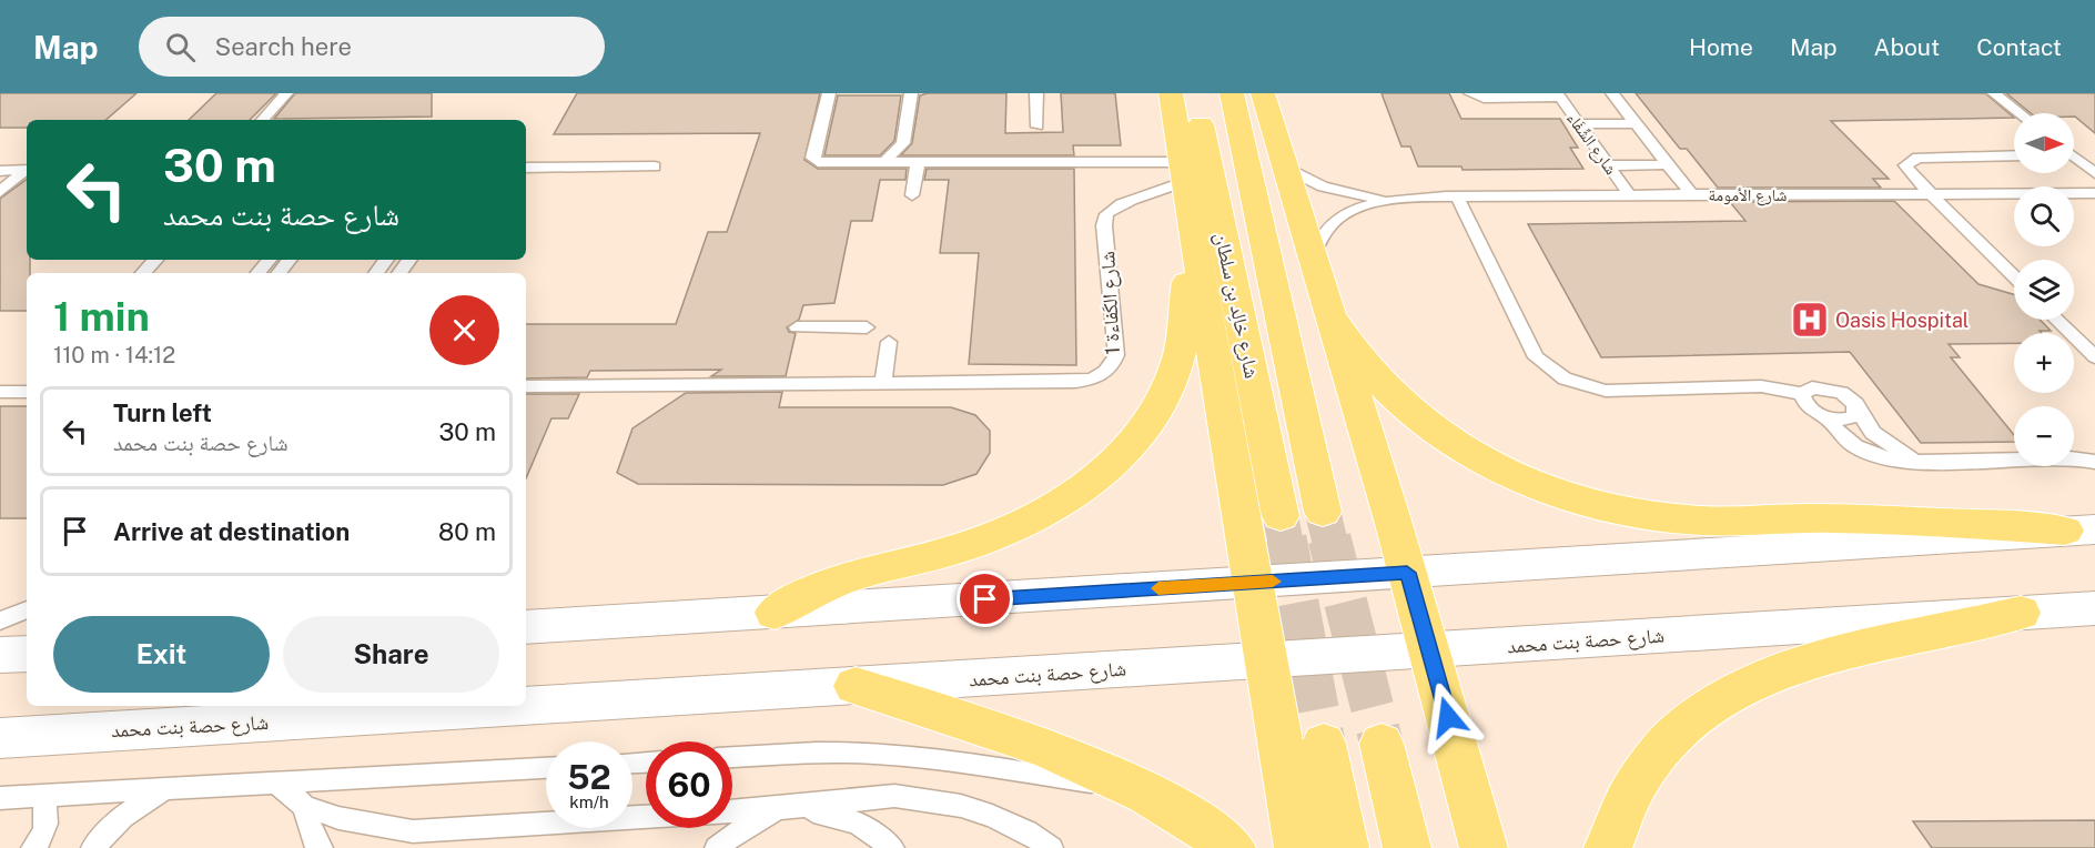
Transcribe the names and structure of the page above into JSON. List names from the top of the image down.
{
  "streets": {
    "main road": ["شارع خالِد بن سلطان", "شارع حصة بنت محمد"],
    "lane": ["شارع الشِّفَاء", "شارع الأمومة", "شارع الكَفاءة 1"]
  },
  "crossings": [
    ["شارع الشِّفَاء", "شارع الأمومة"]
  ],
  "places": {
    "hospital": ["Oasis Hospital"]
  },
  "north": "right",
  "page": {
    "header": "Map",
    "search": "Search here",
    "nav": [
      "Home",
      "Map",
      "About",
      "Contact"
    ],
    "map_buttons": ["+", "−"],
    "turn": ["30 m", "شارع حصة بنت محمد"],
    "heading": ["1 min", "110 m · 14:12"],
    "list": [
      {
        "name": "Turn left",
        "note": "شارع حصة بنت محمد",
        "value": "30 m"
      },
      {
        "name": "Arrive at destination",
        "value": "80 m"
      }
    ],
    "buttons": ["Exit", "Share"],
    "speed": "52 km/h",
    "limit": "60"
  }
}
